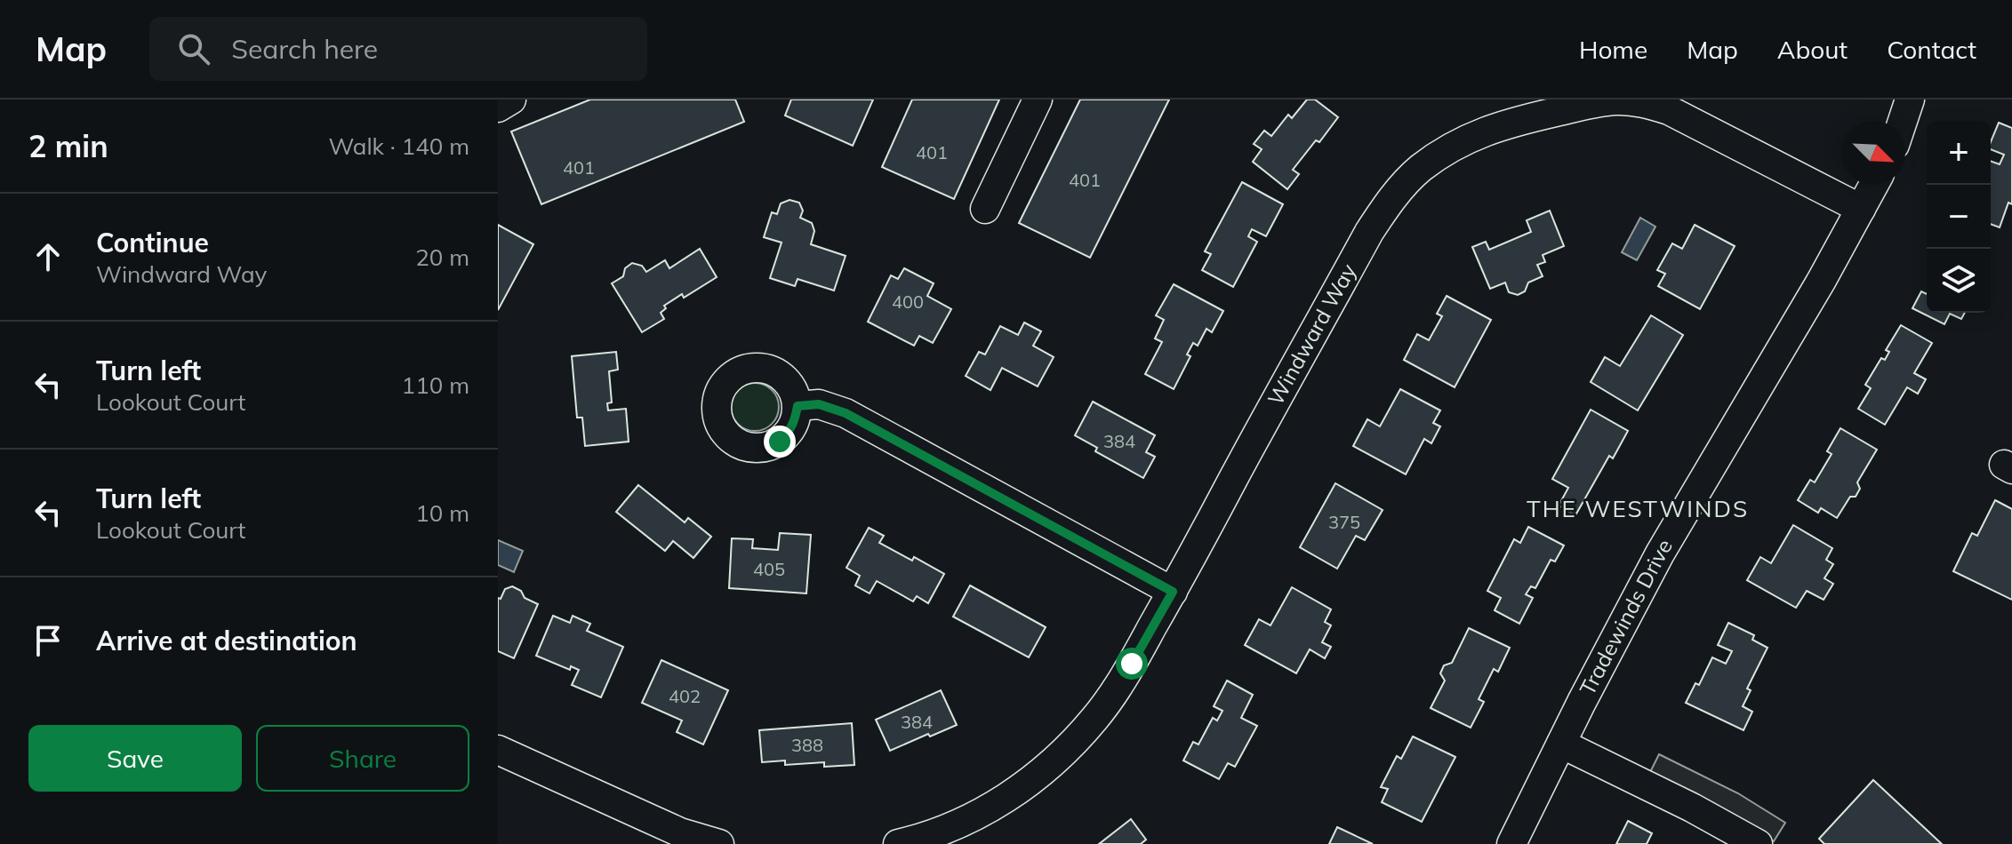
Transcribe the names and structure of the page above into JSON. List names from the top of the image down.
{
  "streets": {
    "street": ["Windward Way", "Tradewinds Drive"]
  },
  "crossings": [
    ["Windward Way", "Tradewinds Drive"]
  ],
  "districts": ["THE WESTWINDS"],
  "house_numbers": [
    "401",
    "401",
    "401",
    "400",
    "384",
    "375",
    "405",
    "402",
    "384",
    "388"
  ],
  "north": "bottom right",
  "page": {
    "header": "Map",
    "search": "Search here",
    "nav": [
      "Home",
      "Map",
      "About",
      "Contact"
    ],
    "heading": ["2 min", "Walk · 140 m"],
    "map_buttons": ["+", "−"],
    "list": [
      ["Continue", "Windward Way", "20 m"],
      ["Turn left", "Lookout Court", "110 m"],
      ["Turn left", "Lookout Court", "10 m"],
      "Arrive at destination"
    ],
    "buttons": ["Save", "Share"]
  }
}
